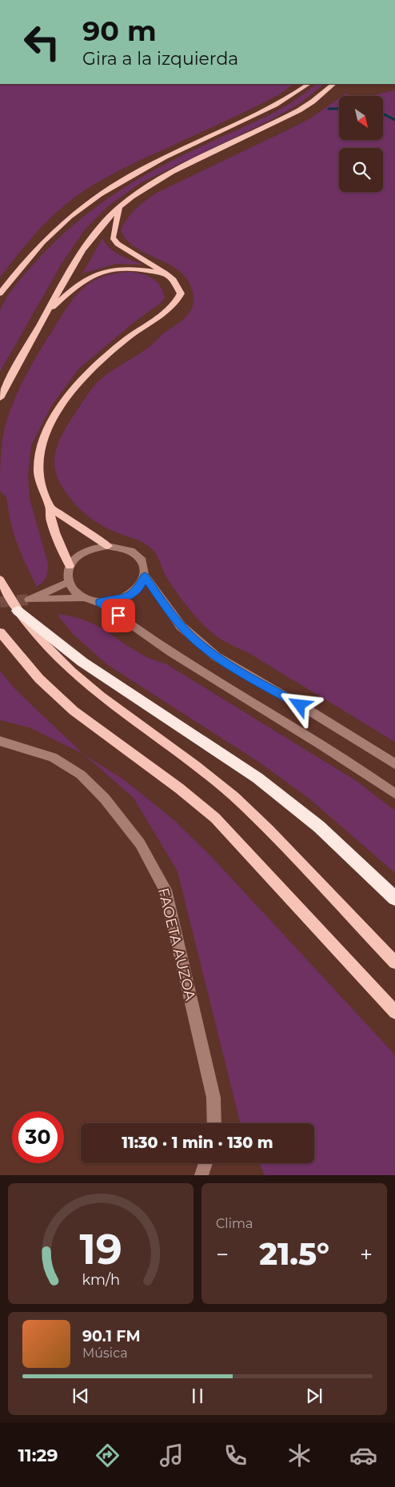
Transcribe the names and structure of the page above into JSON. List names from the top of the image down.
{
  "streets": {
    "street": ["FAOETA AUZOA"]
  },
  "north": "bottom right",
  "page": {
    "turn": ["90 m", "Gira a la izquierda"],
    "limit": "30",
    "trip": "11:30 · 1 min · 130 m",
    "tile": "Clima",
    "heat": ["−", "21.5°", "+"],
    "song": ["90.1 FM", "Música"],
    "tabs": "11:29",
    "gauge": ["19", "km/h"]
  }
}
